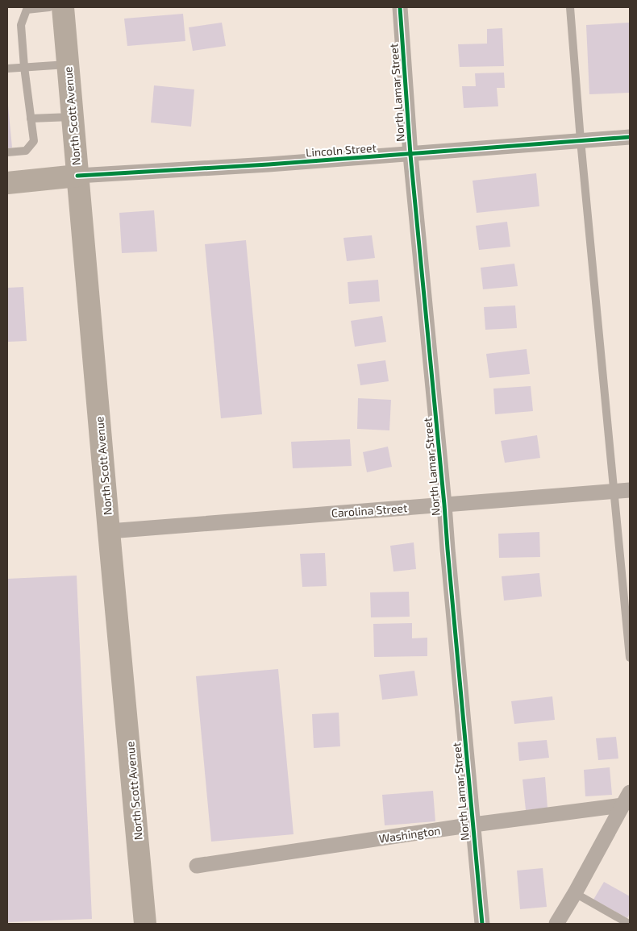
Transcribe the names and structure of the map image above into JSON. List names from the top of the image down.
{
  "streets": {
    "main road": ["North Scott Avenue", "Lincoln Street"],
    "street": ["North Lamar Street", "Carolina Street", "Washington"]
  },
  "crossings": [
    ["North Lamar Street", "Lincoln Street"],
    ["North Lamar Street", "Carolina Street"],
    ["North Lamar Street", "Washington"],
    ["North Scott Avenue", "Lincoln Street"],
    ["North Scott Avenue", "Carolina Street"]
  ]
}
